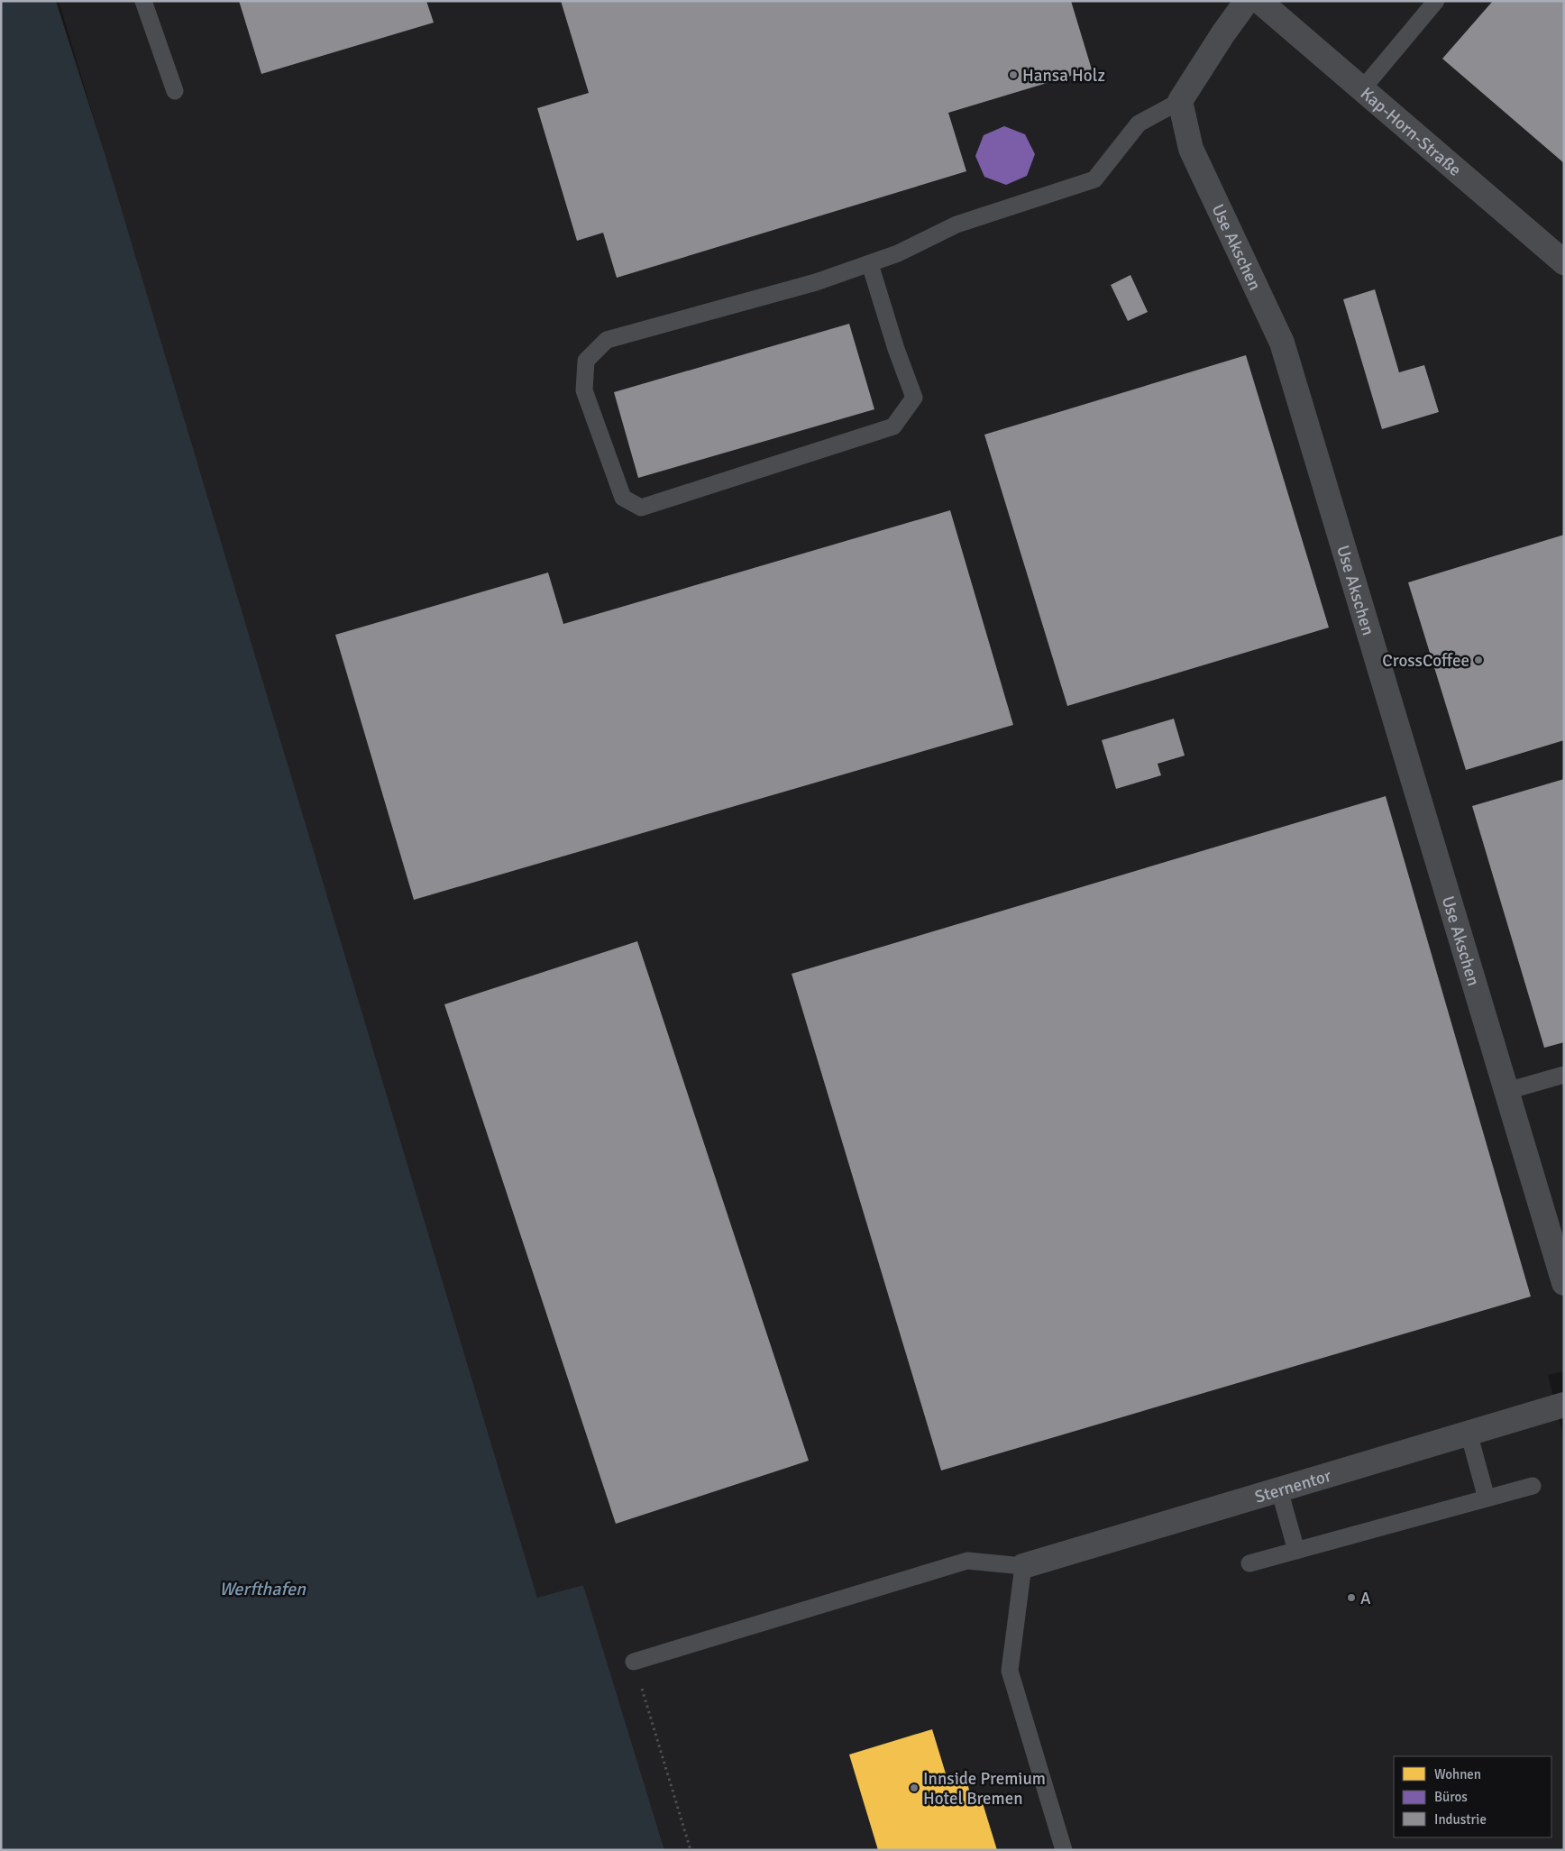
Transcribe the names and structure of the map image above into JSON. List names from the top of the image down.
{
  "streets": {
    "street": ["Kap-Horn-Straße", "Use Akschen", "Sternentor"]
  },
  "water": ["Werfthafen"],
  "places": [
    "Hansa Holz",
    "CrossCoffee",
    "A",
    "Innside Premium Hotel Bremen"
  ],
  "legend": ["Wohnen", "Büros", "Industrie"]
}
